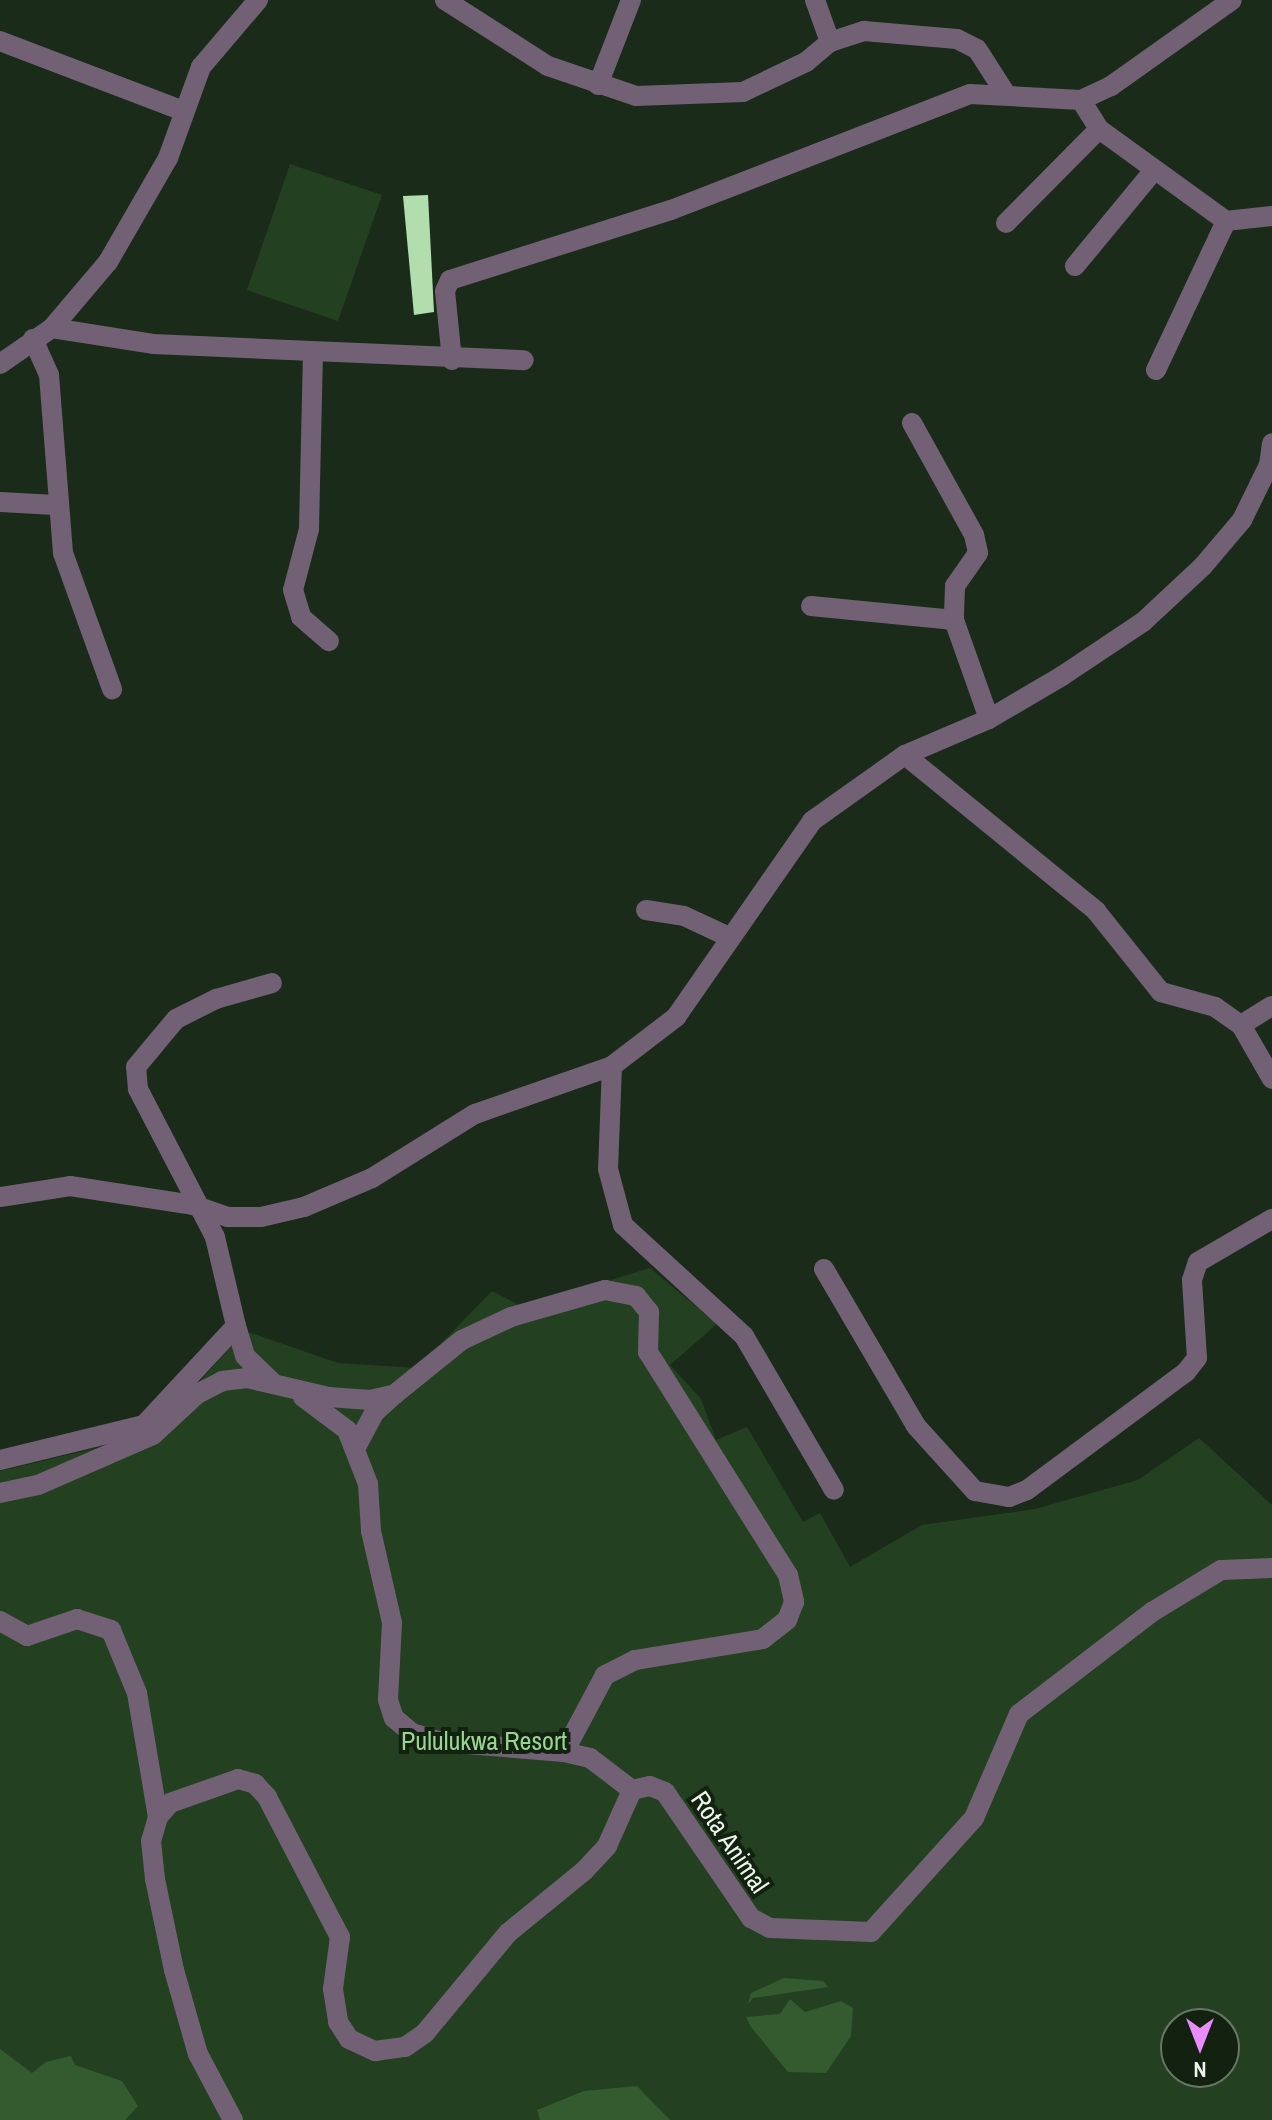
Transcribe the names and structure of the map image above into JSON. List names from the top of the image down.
{
  "streets": {
    "street": ["Rota Animal"]
  },
  "parks": ["Pululukwa Resort"],
  "north": "bottom"
}
